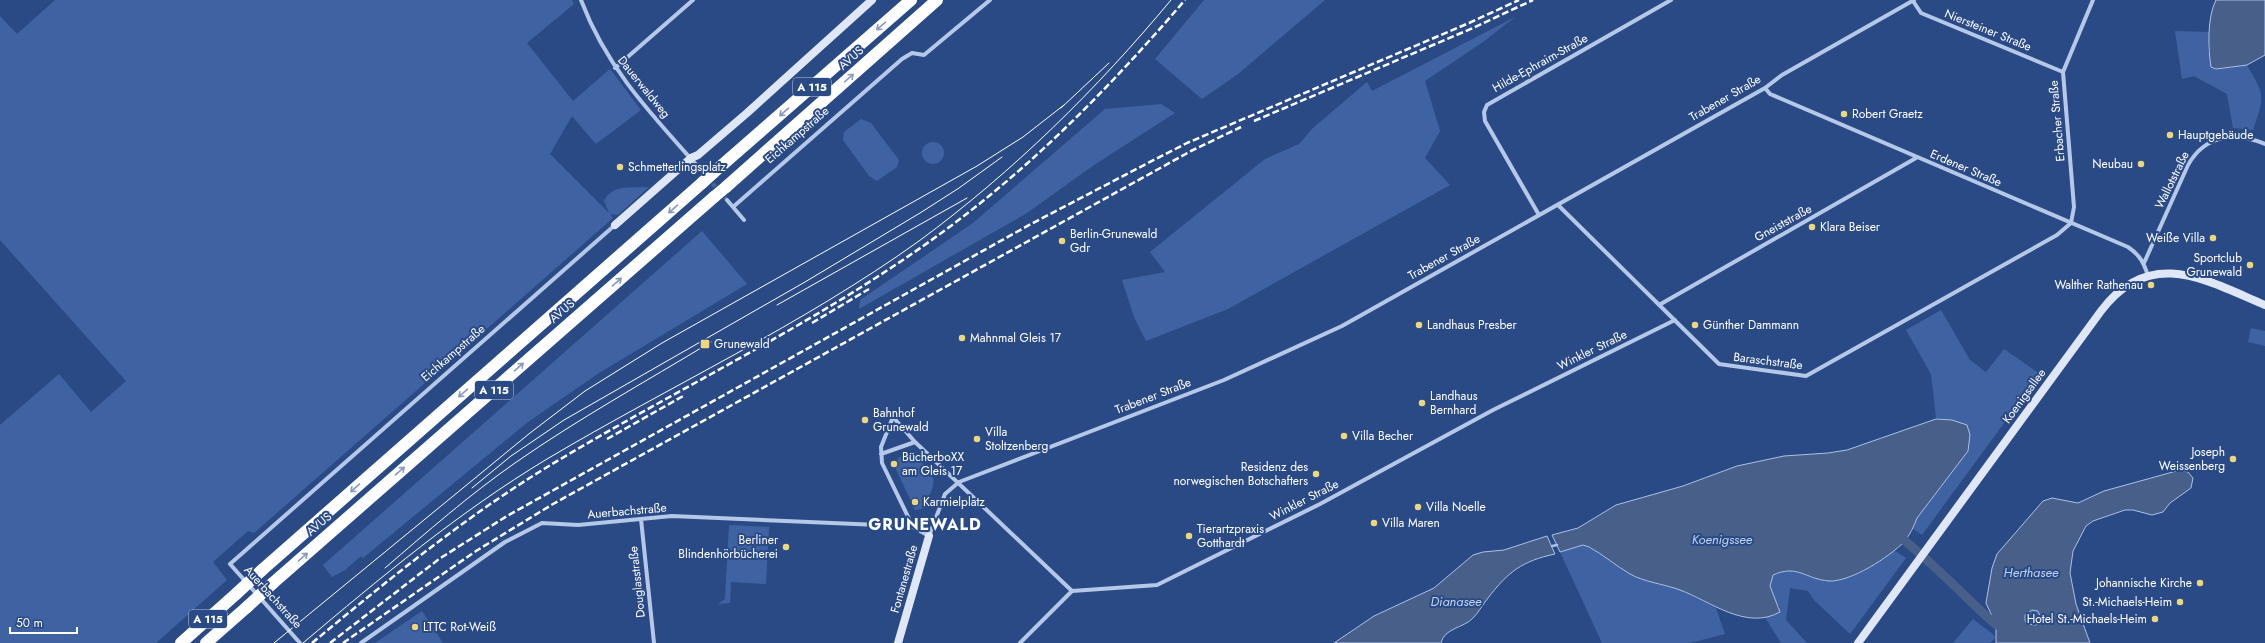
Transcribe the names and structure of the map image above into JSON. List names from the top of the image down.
{
  "streets": {
    "highway": ["AVUS", "A 115"],
    "main road": ["Eichkampstraße", "Koenigsallee", "Fontanestraße"],
    "street": [
      "Niersteiner Straße",
      "Hilde-Ephraim-Straße",
      "Dauerwaldweg",
      "Trabener Straße",
      "Erbacher Straße",
      "Erdener Straße",
      "Wallotstraße",
      "Gneiststraße",
      "Winkler Straße",
      "Baraschstraße",
      "Auerbachstraße",
      "Douglasstraße"
    ]
  },
  "crossings": [
    ["Niersteiner Straße", "Trabener Straße"],
    ["Niersteiner Straße", "Erbacher Straße"],
    ["Hilde-Ephraim-Straße", "Trabener Straße"],
    ["Dauerwaldweg", "Eichkampstraße"],
    ["Trabener Straße", "Erdener Straße"],
    ["Trabener Straße", "Baraschstraße"],
    ["Trabener Straße", "Fontanestraße"],
    ["Erbacher Straße", "Erdener Straße"],
    ["Erbacher Straße", "Baraschstraße"],
    ["Eichkampstraße", "Auerbachstraße"],
    ["Erdener Straße", "Wallotstraße"],
    ["Erdener Straße", "Gneiststraße"],
    ["Erdener Straße", "Baraschstraße"],
    ["Erdener Straße", "Koenigsallee"],
    ["Gneiststraße", "Baraschstraße"],
    ["Winkler Straße", "Baraschstraße"],
    ["Auerbachstraße", "Fontanestraße"],
    ["Auerbachstraße", "Douglasstraße"]
  ],
  "districts": ["GRUNEWALD"],
  "water": ["Koenigssee", "Herthasee", "Dianasee"],
  "places": {
    "other": [
      "Robert Graetz",
      "Hauptgebäude",
      "Neubau",
      "Schmetterlingsplatz",
      "Klara Beiser",
      "Weiße Villa",
      "Berlin-Grunewald Gdr",
      "Sportclub Grunewald",
      "Walther Rathenau",
      "Landhaus Presber",
      "Günther Dammann",
      "Mahnmal Gleis 17",
      "Landhaus Bernhard",
      "Bahnhof Grunewald",
      "Villa Becher",
      "Villa Stoltzenberg",
      "Joseph Weissenberg",
      "BücherboXX am Gleis 17",
      "Residenz des norwegischen Botschafters",
      "Karmielplatz",
      "Villa Noelle",
      "Villa Maren",
      "Tierartzpraxis Gotthardt",
      "Berliner Blindenhörbücherei",
      "Johannische Kirche",
      "St.-Michaels-Heim",
      "Hotel St.-Michaels-Heim",
      "LTTC Rot-Weiß"
    ],
    "transit": ["Grunewald"]
  },
  "scale_bar": "50 m"
}
